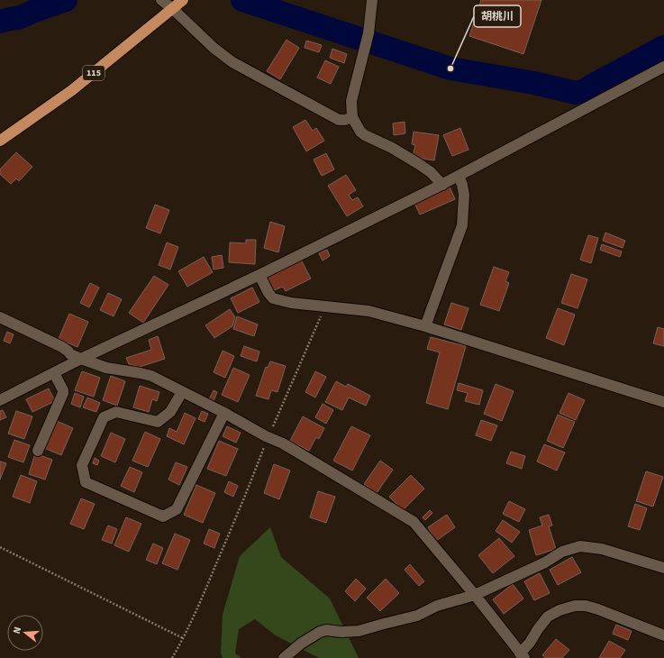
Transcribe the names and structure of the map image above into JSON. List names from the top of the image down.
{
  "streets": {
    "highway": ["115"]
  },
  "places": ["胡桃川"],
  "north": "left"
}
